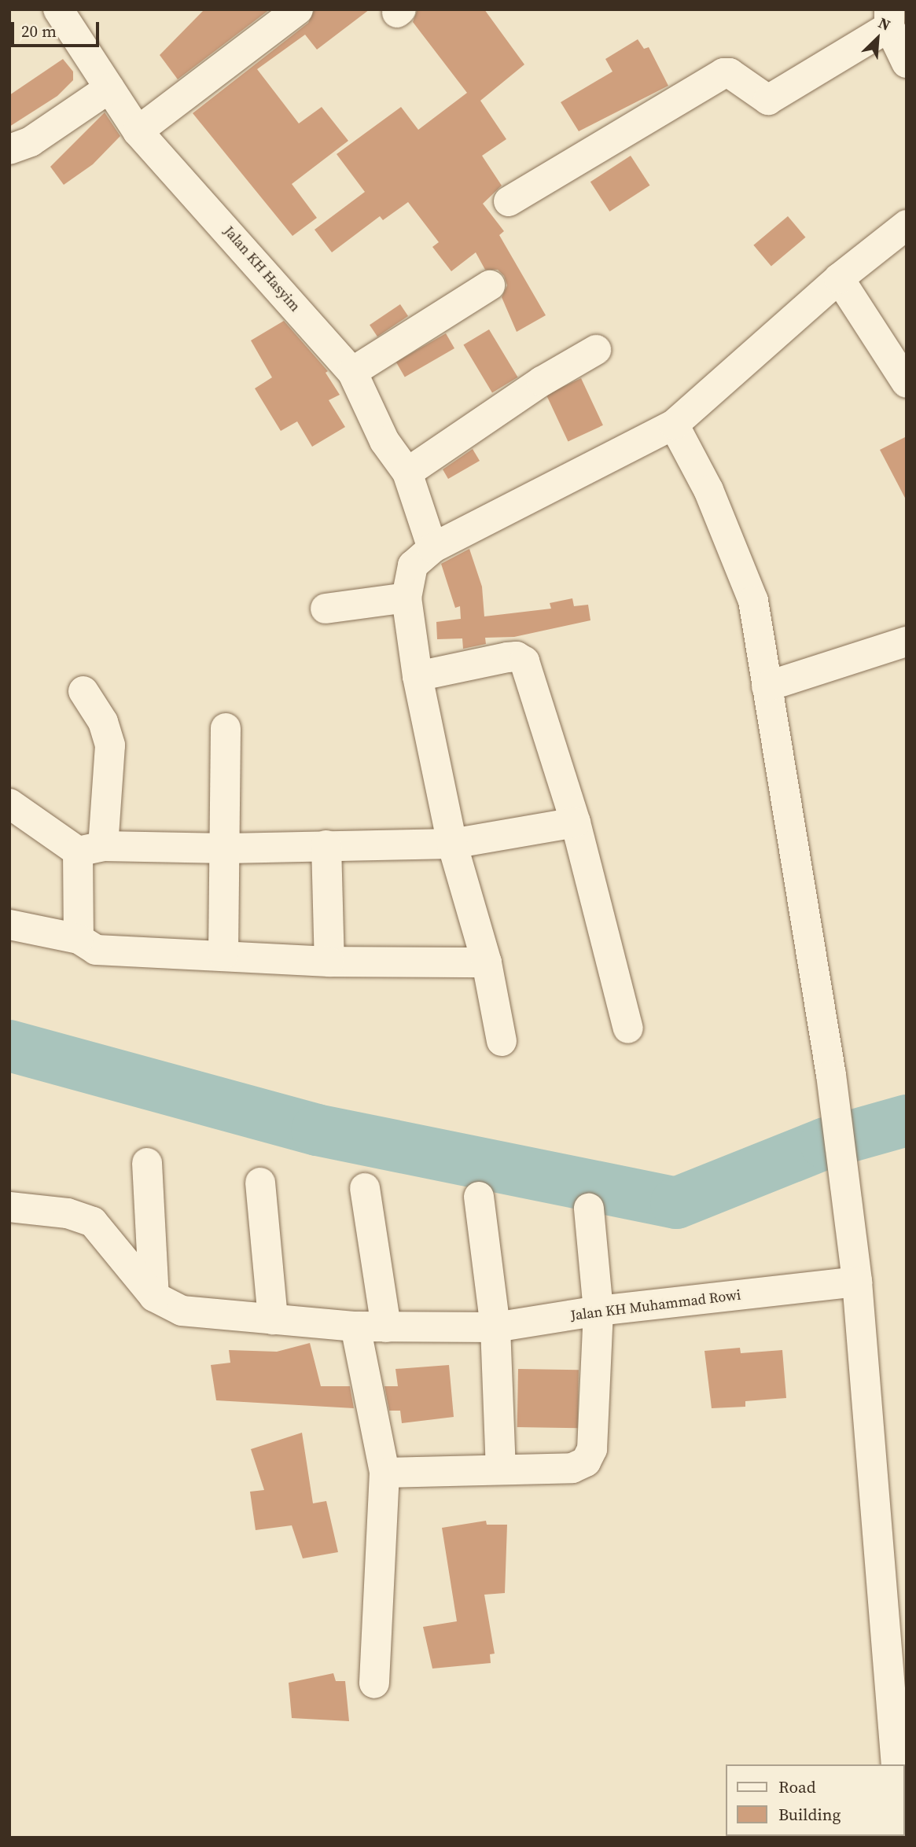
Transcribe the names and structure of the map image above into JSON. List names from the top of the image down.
{
  "streets": {
    "street": ["Jalan KH Hasyim", "Jalan KH Muhammad Rowi"]
  },
  "legend": ["Road", "Building"],
  "scale_bar": "20 m",
  "north": "top right"
}
